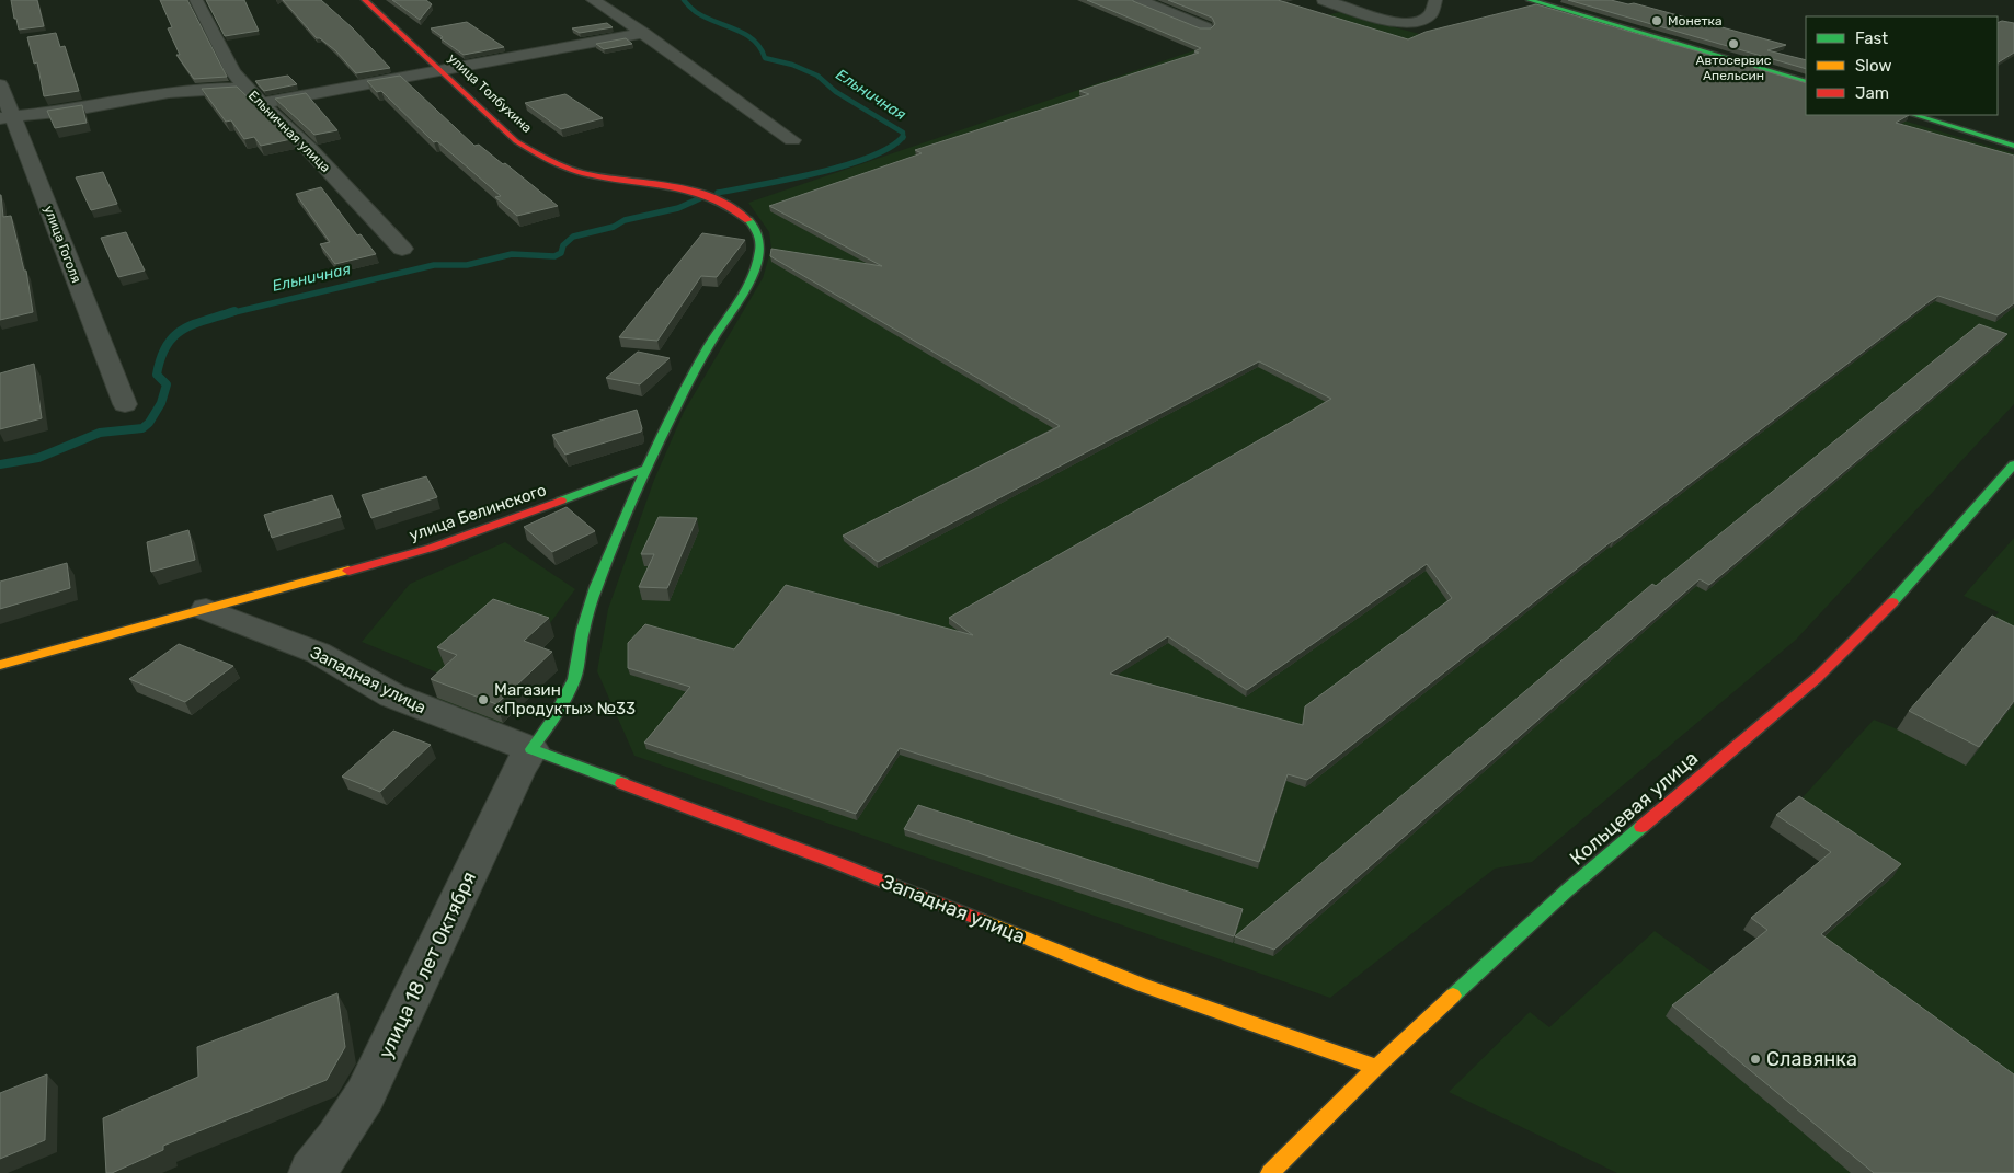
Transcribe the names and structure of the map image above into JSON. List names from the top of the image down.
{
  "streets": {
    "street": [
      "улица Толбухина",
      "Ельничная улица",
      "улица Гоголя",
      "улица Белинского",
      "Западная улица",
      "Кольцевая улица",
      "улица 18 лет Октября"
    ]
  },
  "crossings": [
    ["улица Толбухина", "улица Белинского"],
    ["улица Белинского", "Западная улица"],
    ["Западная улица", "Кольцевая улица"],
    ["Западная улица", "улица 18 лет Октября"]
  ],
  "water": ["Ельничная"],
  "places": [
    "Монетка",
    "Автосервис Апельсин",
    "Магазин «Продукты» №33",
    "Славянка"
  ],
  "legend": ["Fast", "Slow", "Jam"]
}
